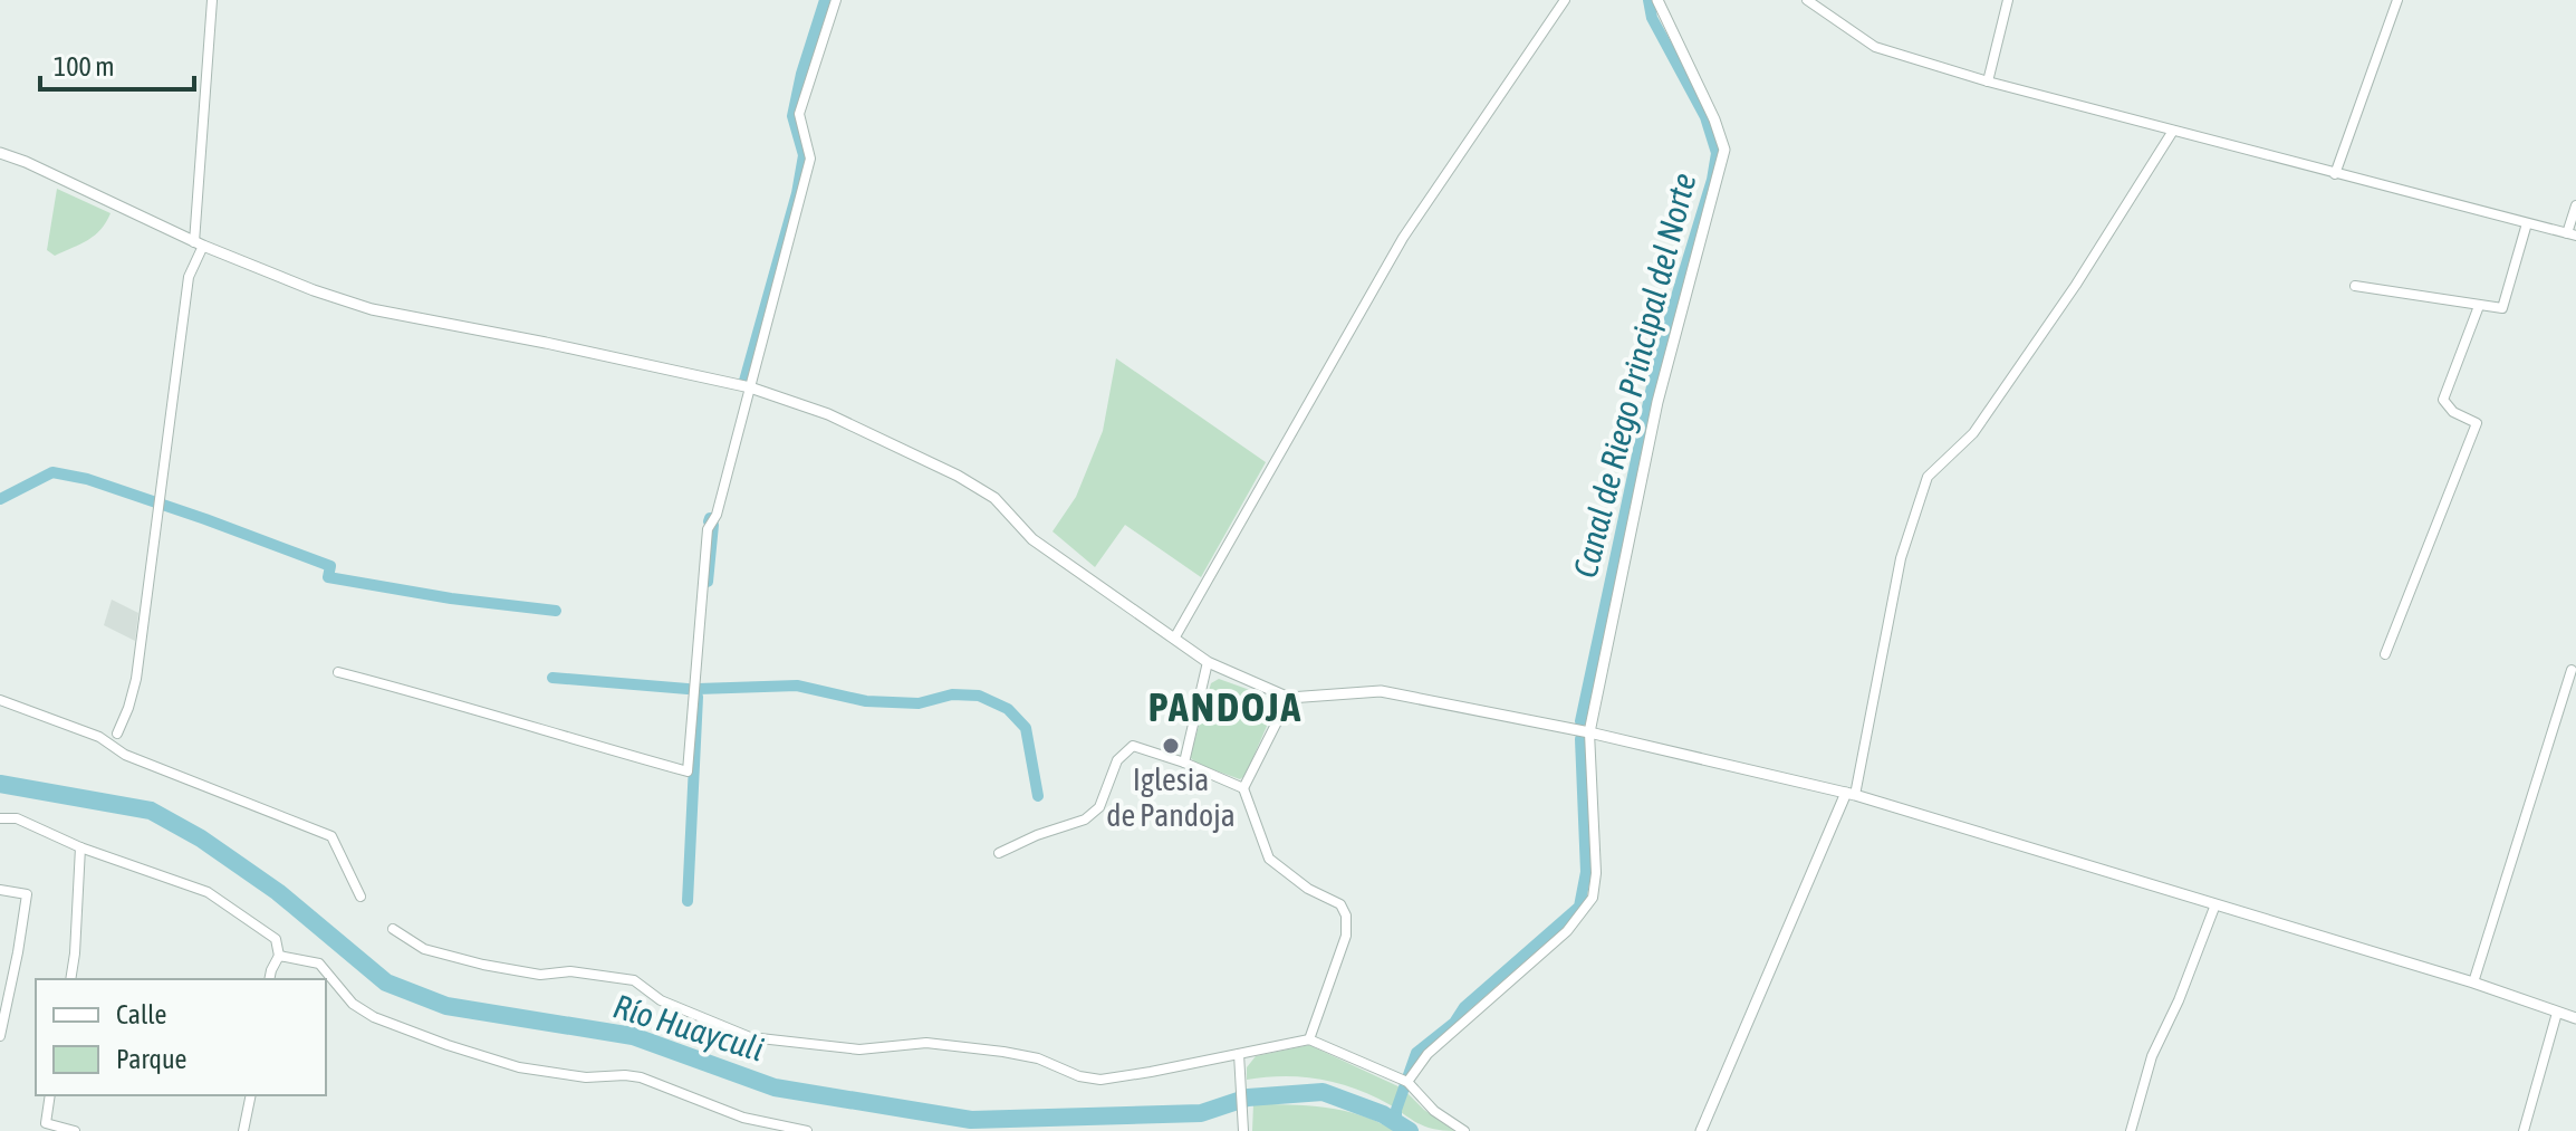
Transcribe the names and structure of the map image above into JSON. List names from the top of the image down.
{
  "districts": ["PANDOJA"],
  "water": ["Canal de Riego Principal del Norte", "Río Huayculi"],
  "places": ["Iglesia de Pandoja"],
  "legend": ["Calle", "Parque"],
  "scale_bar": "100 m"
}
